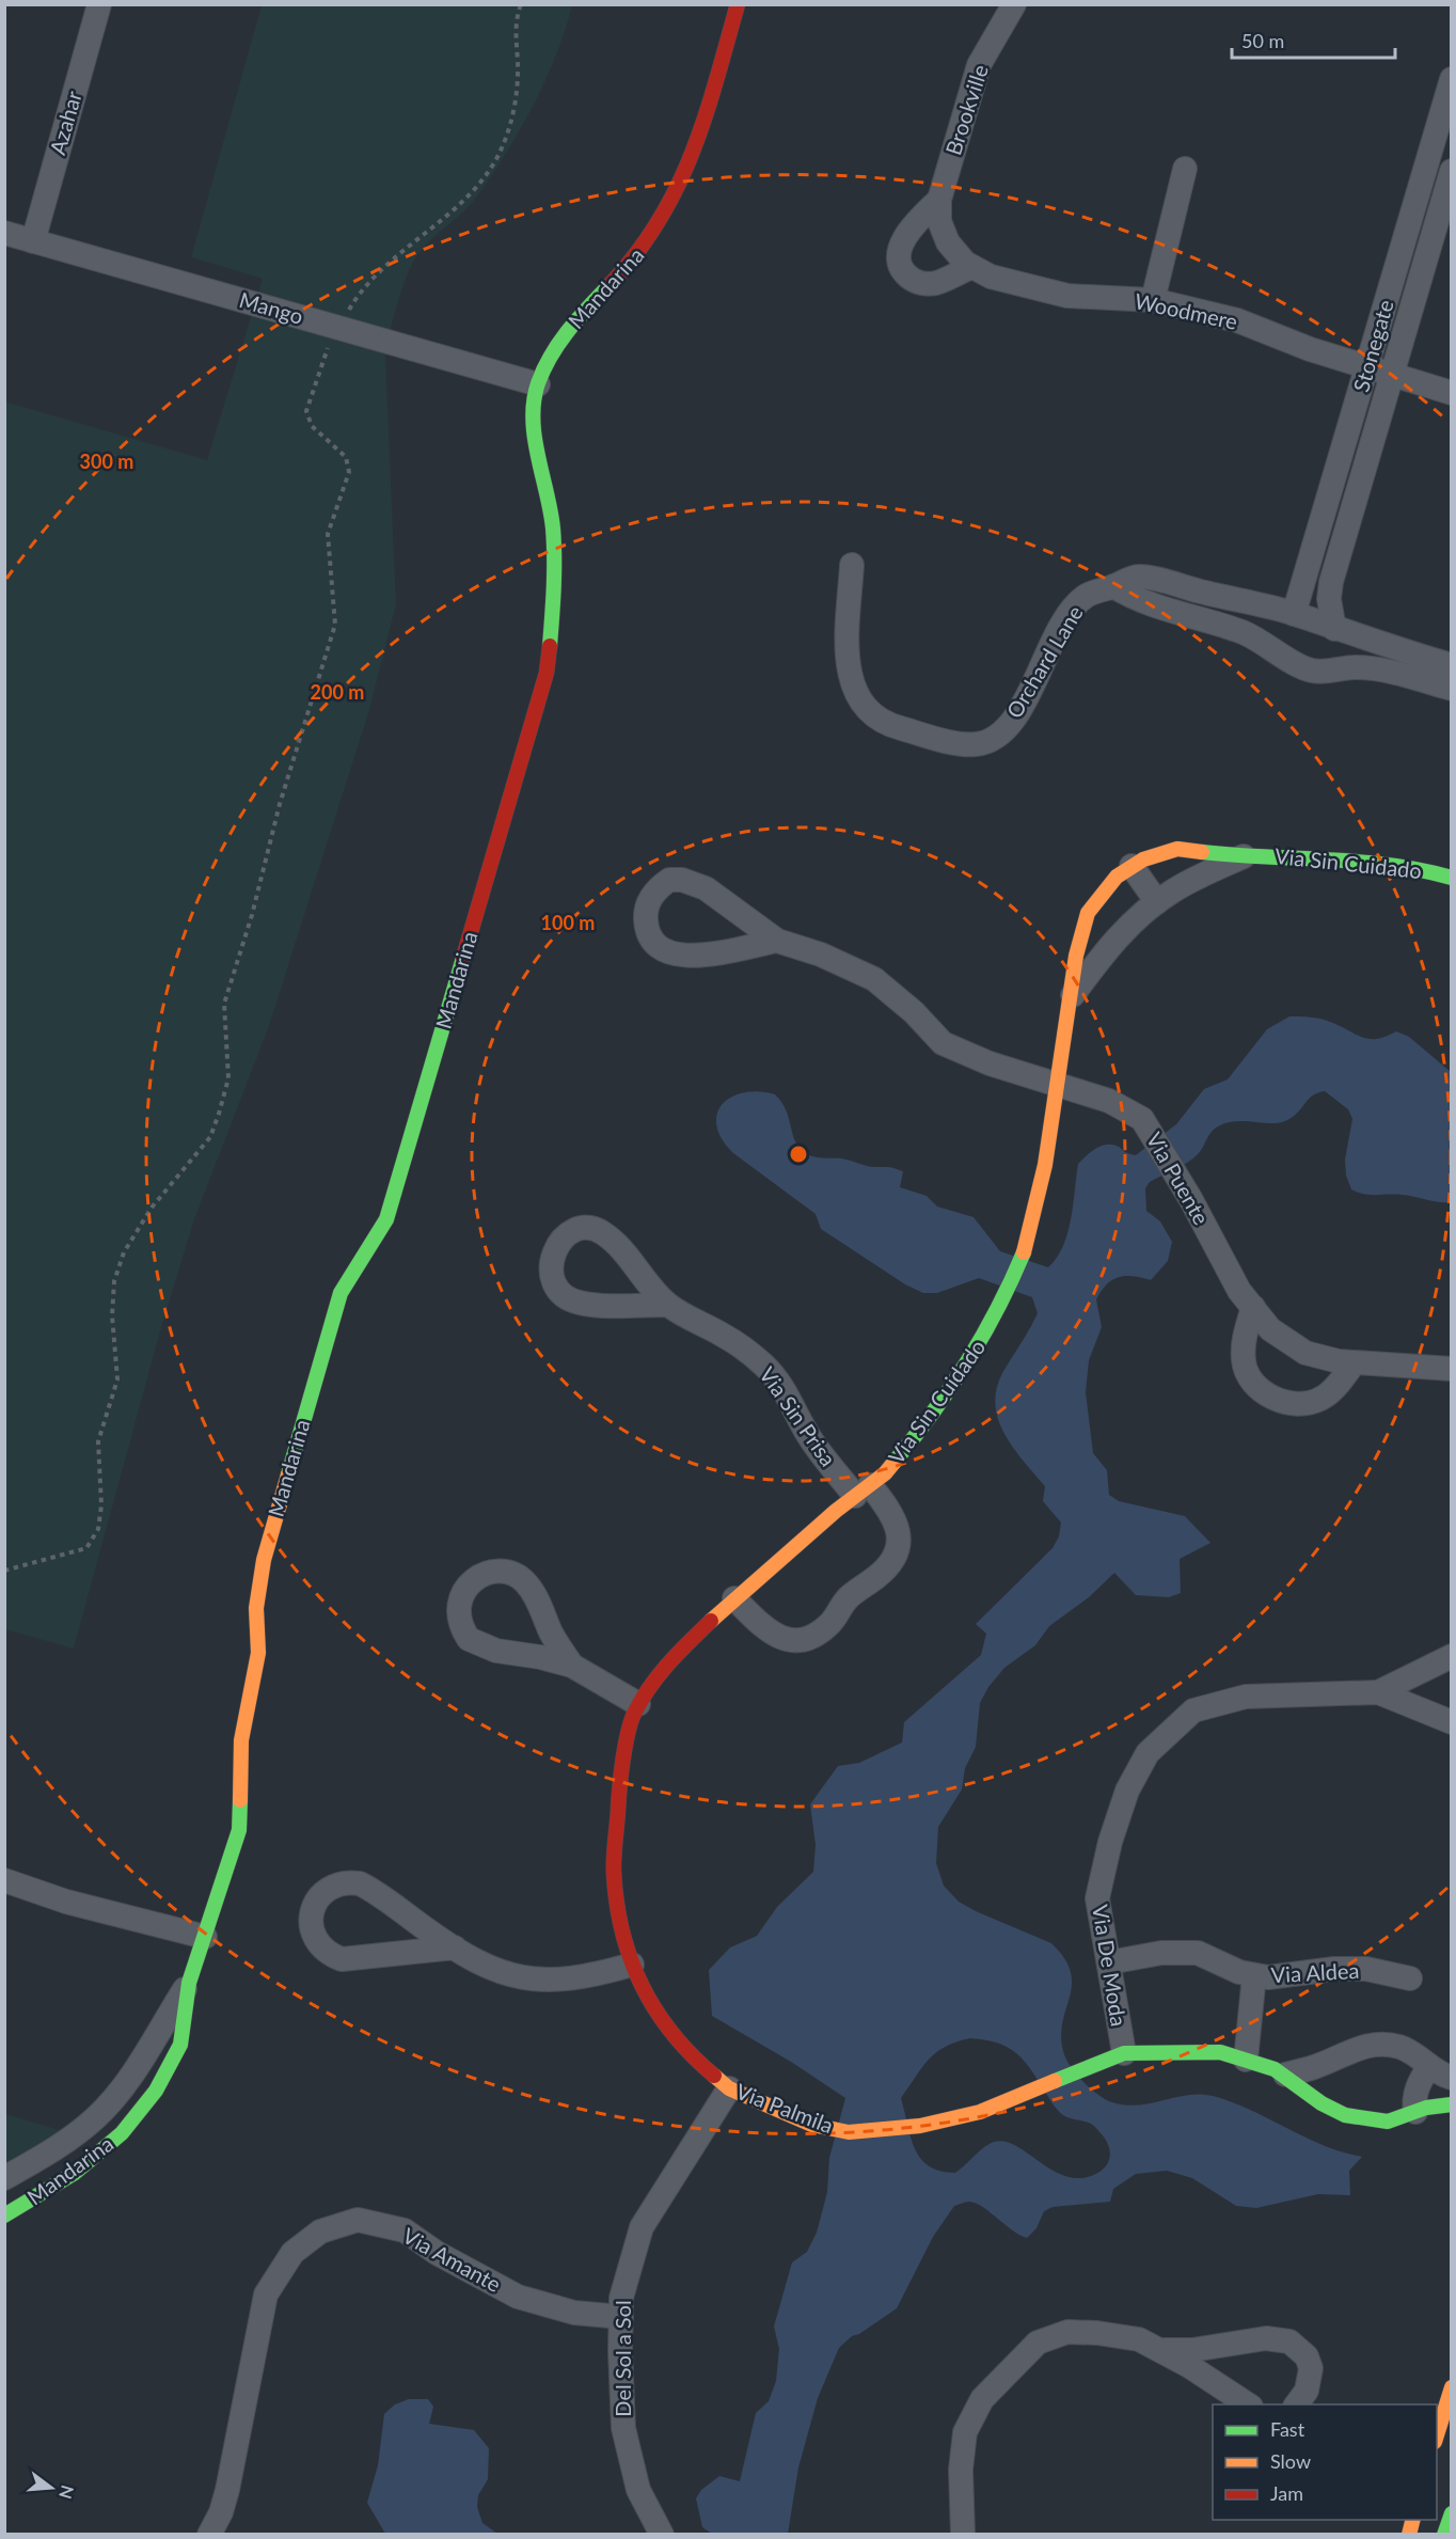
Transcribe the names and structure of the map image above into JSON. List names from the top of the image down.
{
  "streets": {
    "street": [
      "Brookville",
      "Azahar",
      "Mandarina",
      "Mango",
      "Woodmere",
      "Stonegate",
      "Orchard Lane",
      "Via Sin Cuidado",
      "Via Puente",
      "Via Sin Prisa",
      "Via De Moda",
      "Via Aldea",
      "Via Palmila",
      "Via Amante",
      "Del Sol a Sol"
    ]
  },
  "crossings": [
    ["Brookville", "Woodmere"],
    ["Azahar", "Mango"],
    ["Mandarina", "Mango"],
    ["Woodmere", "Stonegate"],
    ["Stonegate", "Orchard Lane"],
    ["Via Sin Cuidado", "Via Puente"],
    ["Via Sin Cuidado", "Via Sin Prisa"],
    ["Via Sin Cuidado", "Via Palmila"],
    ["Via De Moda", "Via Aldea"],
    ["Via De Moda", "Via Palmila"],
    ["Via Palmila", "Del Sol a Sol"],
    ["Via Amante", "Del Sol a Sol"]
  ],
  "legend": ["Fast", "Slow", "Jam"],
  "scale_bar": "50 m",
  "north": "right",
  "rings": ["300 m", "200 m", "100 m"]
}
